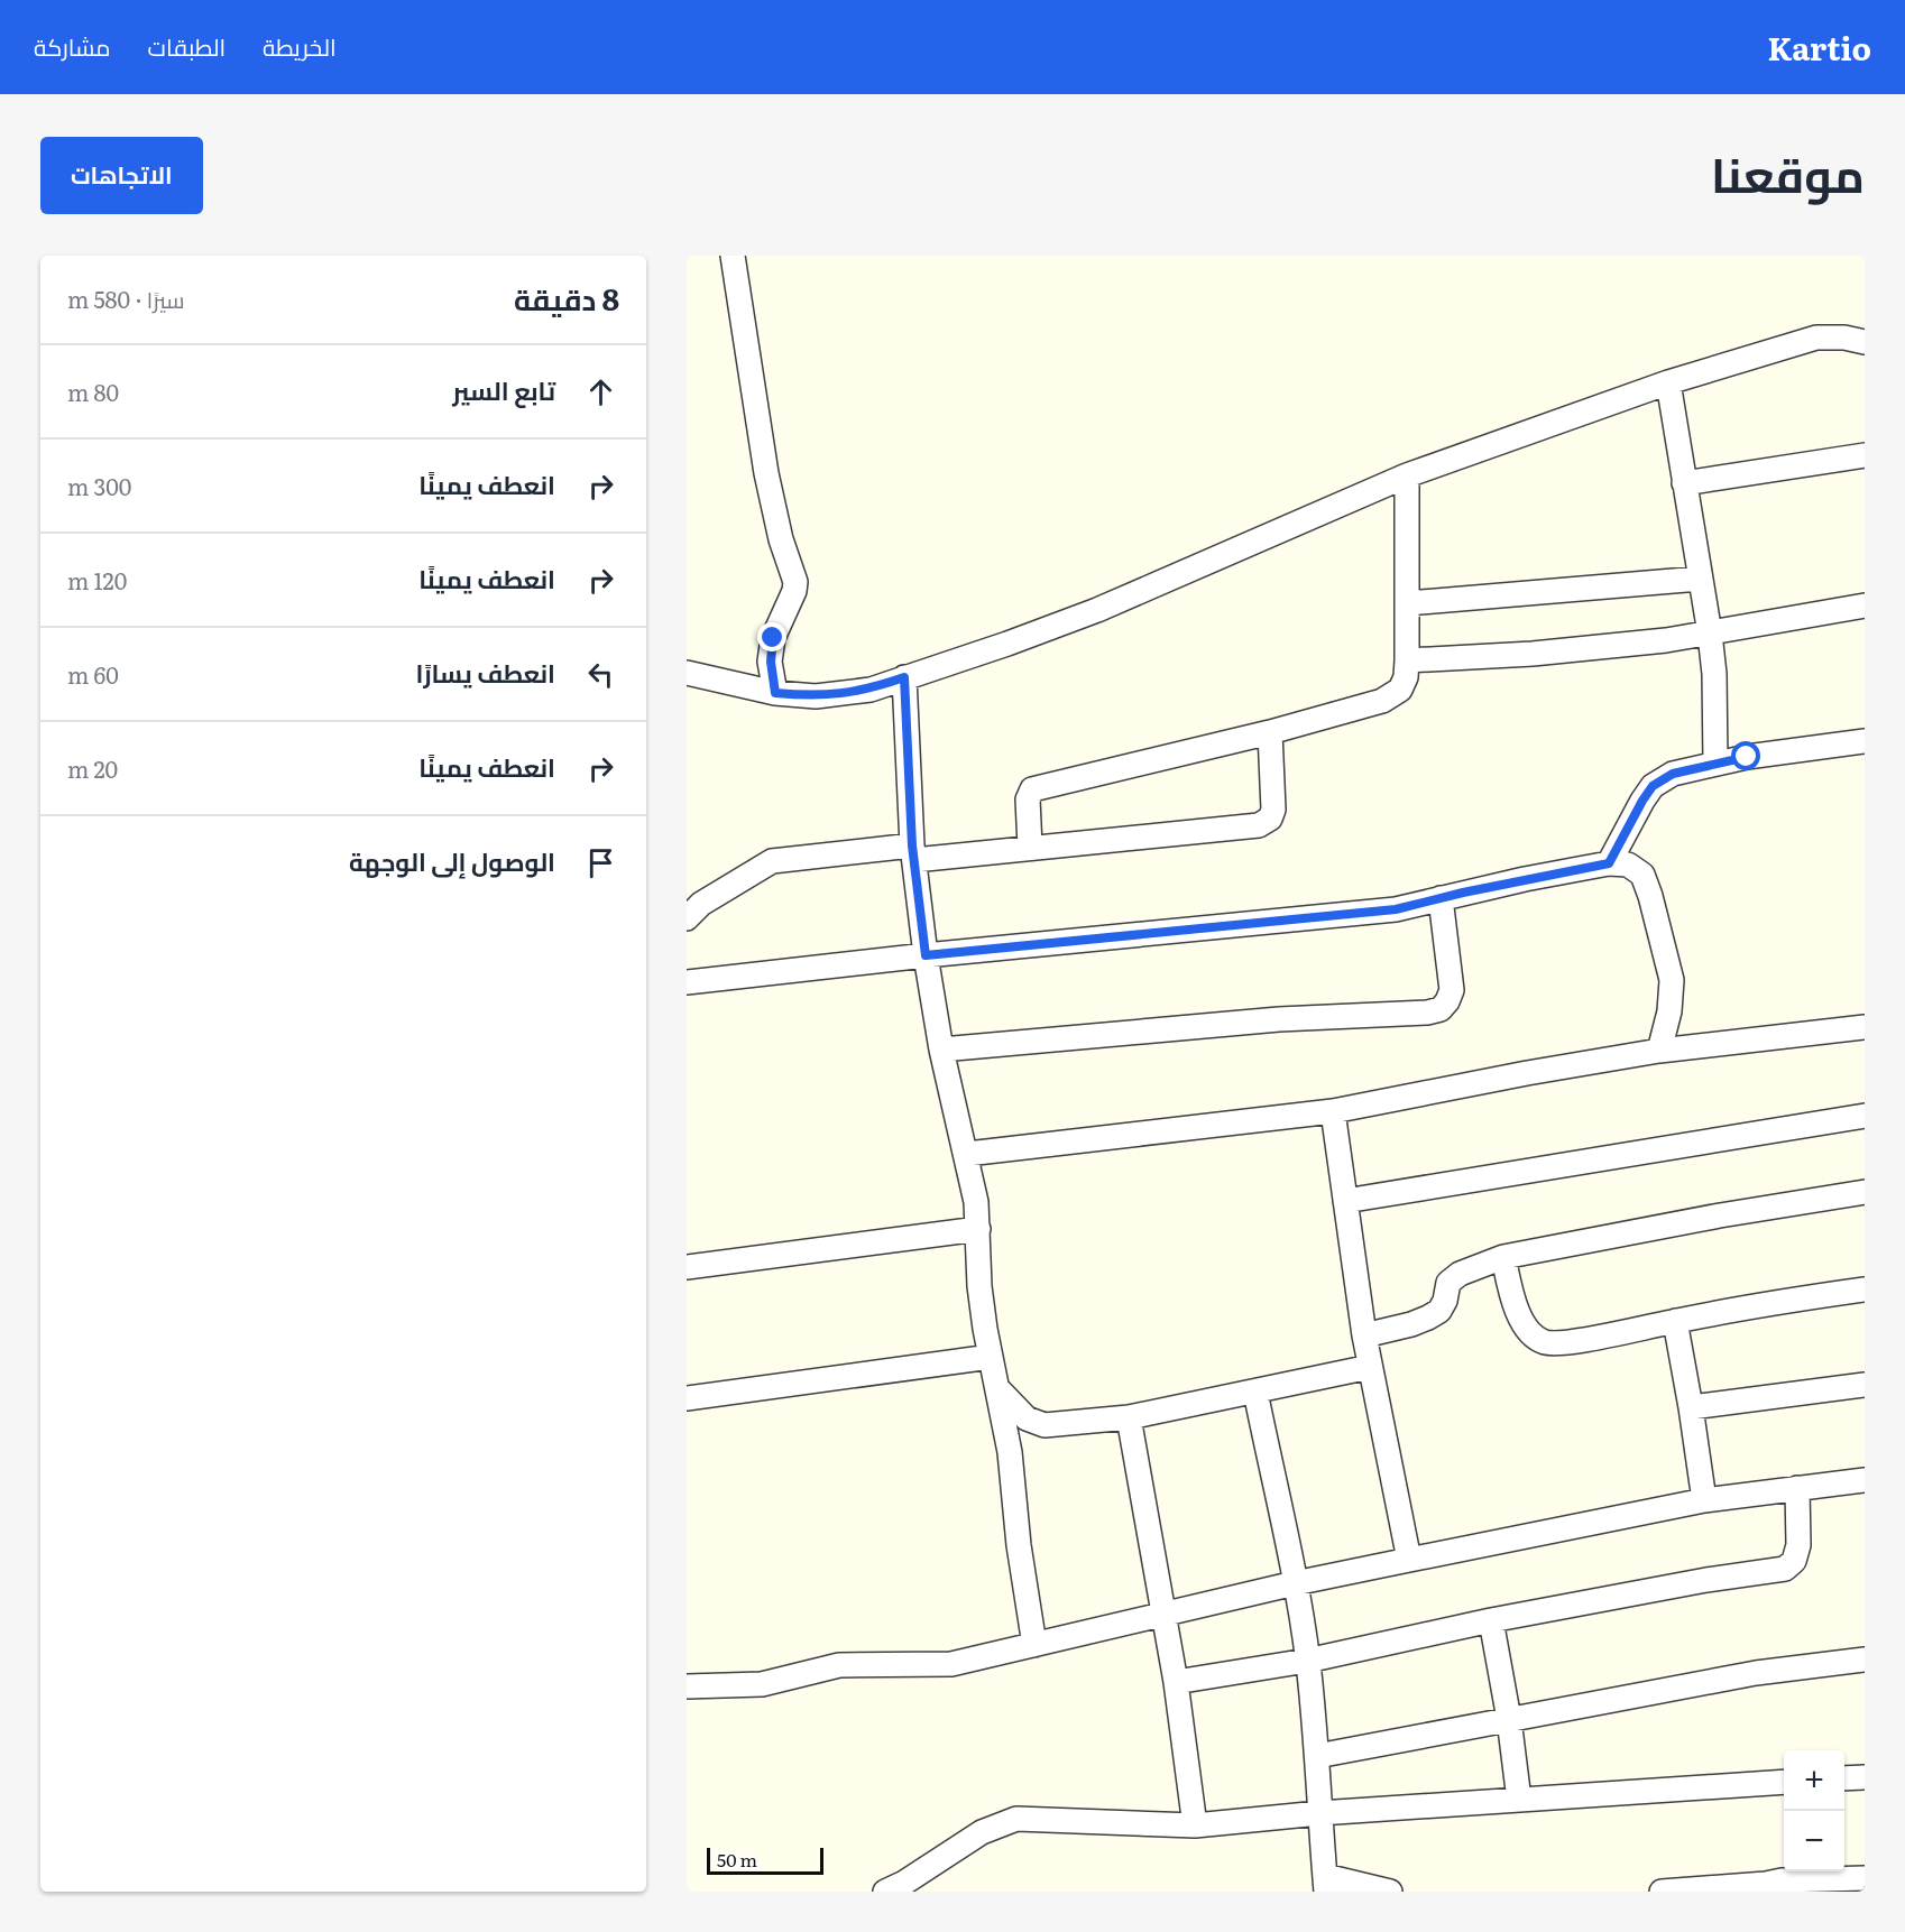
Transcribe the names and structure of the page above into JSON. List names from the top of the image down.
{
  "scale_bar": "50 m",
  "page": {
    "header": "Kartio",
    "nav": ["الخريطة", "الطبقات", "مشاركة"],
    "title": "موقعنا",
    "buttons": "الاتجاهات",
    "heading": ["8 دقيقة", "سيرًا · 580 m"],
    "list": [
      ["تابع السير", "80 m"],
      ["انعطف يمينًا", "300 m"],
      ["انعطف يمينًا", "120 m"],
      ["انعطف يسارًا", "60 m"],
      ["انعطف يمينًا", "20 m"],
      "الوصول إلى الوجهة"
    ],
    "map_buttons": ["+", "−"],
    "scale": "50 m"
  }
}
